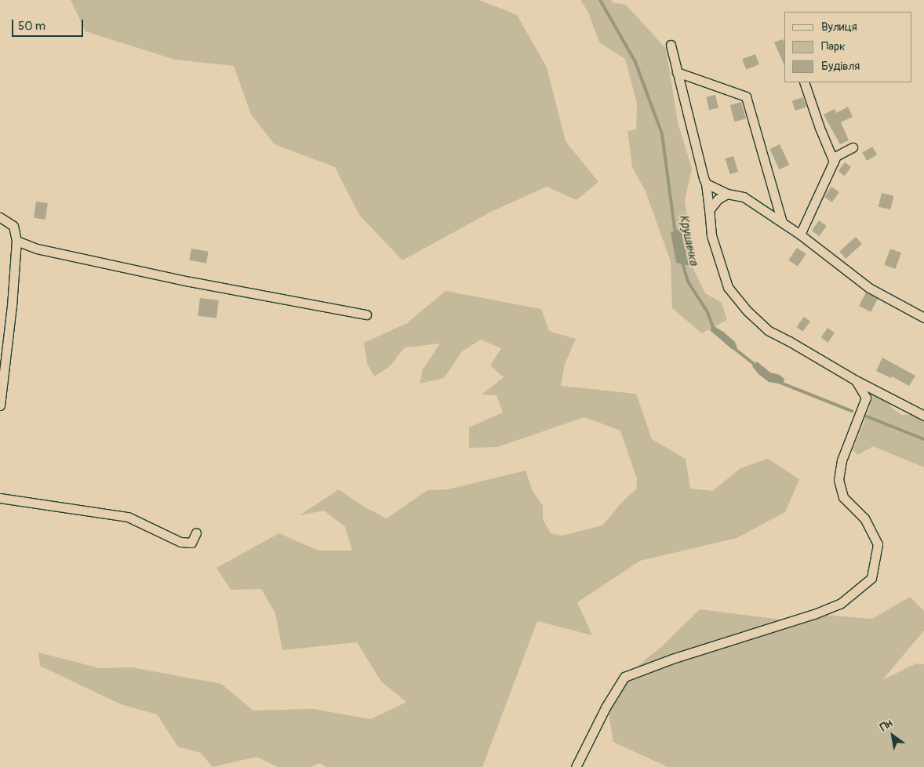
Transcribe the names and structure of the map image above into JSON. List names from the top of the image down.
{
  "water": ["Крушинка"],
  "legend": ["Вулиця", "Парк", "Будівля"],
  "scale_bar": "50 m",
  "north": "top left"
}
